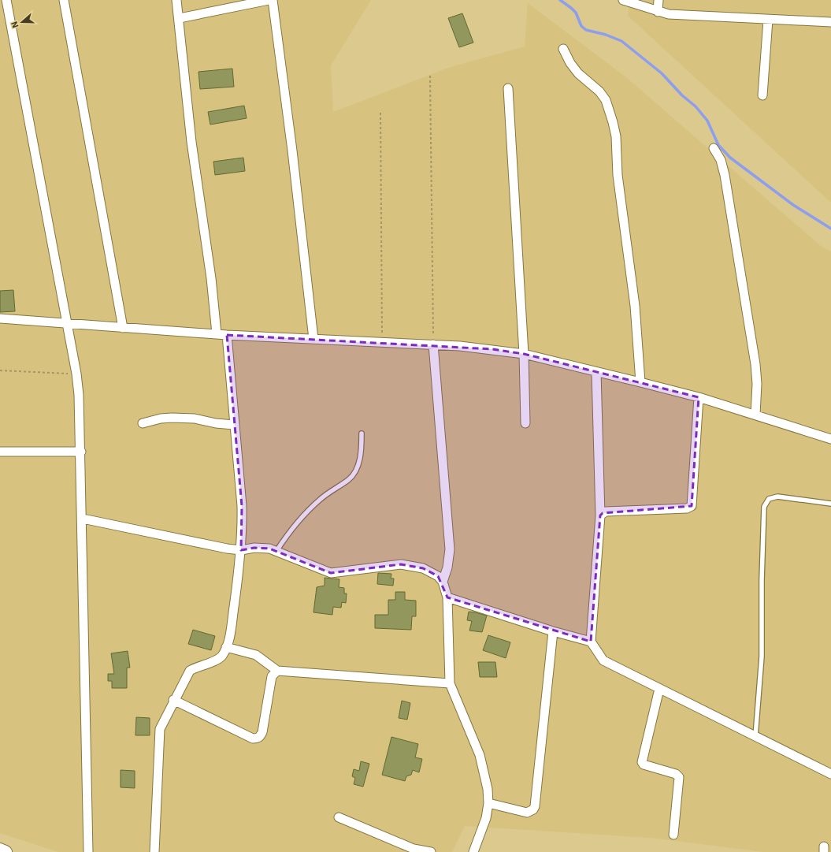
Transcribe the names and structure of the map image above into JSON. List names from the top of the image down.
{
  "north": "left"
}
